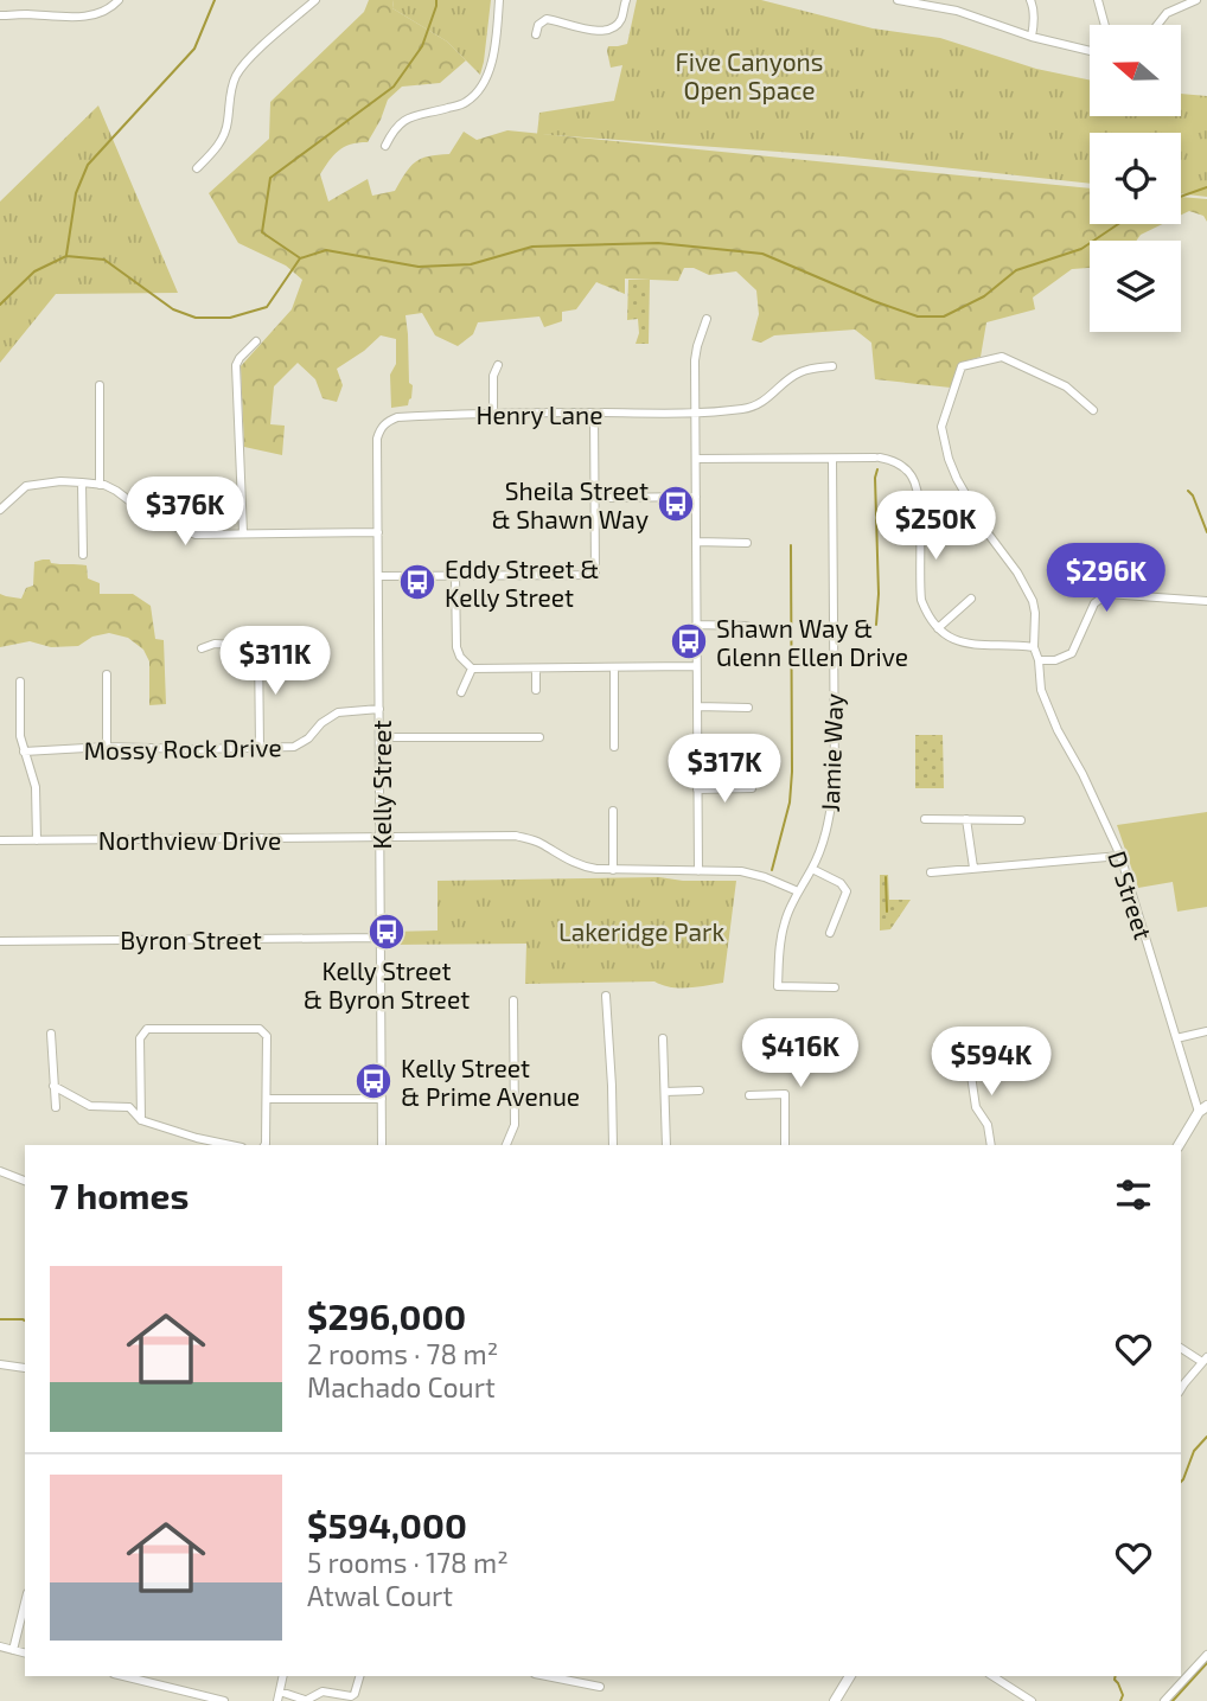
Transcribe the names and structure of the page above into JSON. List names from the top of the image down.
{
  "streets": {
    "main road": ["D Street"],
    "street": [
      "Henry Lane",
      "Mossy Rock Drive",
      "Jamie Way",
      "Kelly Street",
      "Northview Drive",
      "Byron Street"
    ]
  },
  "crossings": [
    ["Henry Lane", "Kelly Street"],
    ["Mossy Rock Drive", "Kelly Street"],
    ["Jamie Way", "Northview Drive"],
    ["Kelly Street", "Northview Drive"],
    ["Kelly Street", "Byron Street"]
  ],
  "parks": ["Five Canyons Open Space", "Lakeridge Park"],
  "places": {
    "bus stop": [
      "Sheila Street & Shawn Way",
      "Eddy Street & Kelly Street",
      "Shawn Way & Glenn Ellen Drive",
      "Kelly Street & Byron Street",
      "Kelly Street & Prime Avenue"
    ]
  },
  "north": "left",
  "page": {
    "price": [
      "$376K",
      "$250K",
      "$296K",
      "$311K",
      "$317K",
      "$416K",
      "$594K"
    ],
    "heading": "7 homes",
    "list": [
      {
        "name": "$296,000",
        "note": "2 rooms · 78 m² · Machado Court"
      },
      {
        "name": "$594,000",
        "note": "5 rooms · 178 m² · Atwal Court"
      }
    ]
  }
}
